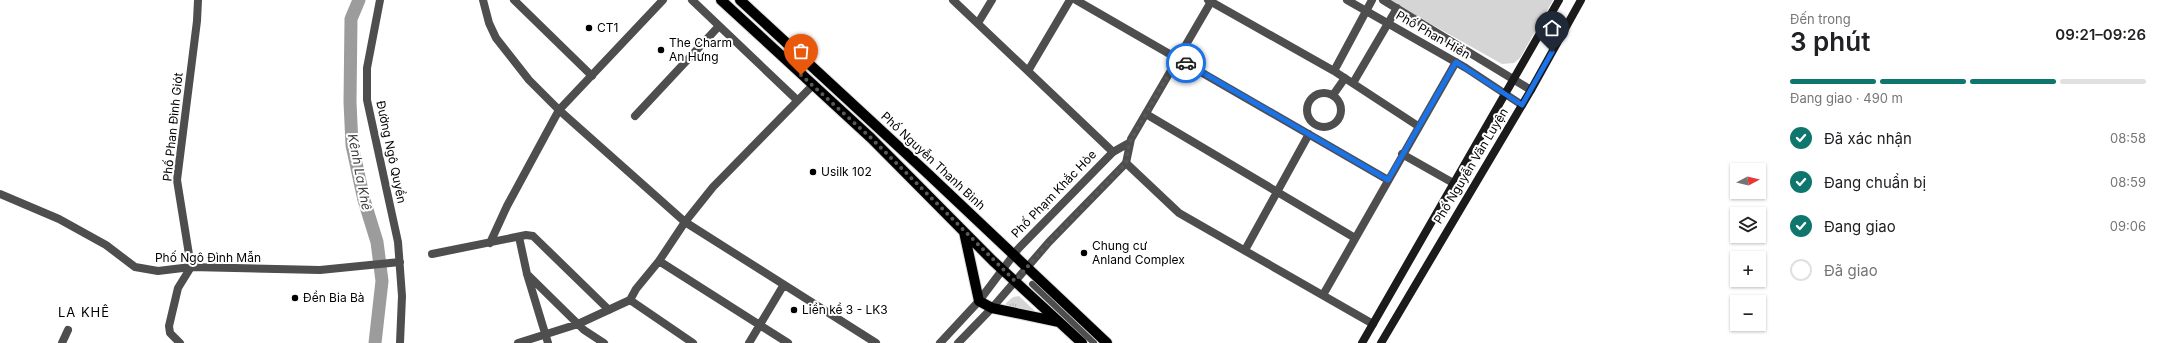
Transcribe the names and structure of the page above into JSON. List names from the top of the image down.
{
  "streets": {
    "main road": ["Phố Nguyễn Thanh Bình", "Phố Nguyễn Văn Luyện"],
    "street": [
      "Phố Phan Hiền",
      "Phố Phan Đình Giót",
      "Đường Ngô Quyền",
      "Phố Phạm Khắc Hòe",
      "Phố Ngô Đình Mẫn"
    ]
  },
  "crossings": [
    ["Phố Phan Hiền", "Phố Nguyễn Văn Luyện"],
    ["Phố Phan Đình Giót", "Phố Ngô Đình Mẫn"],
    ["Đường Ngô Quyền", "Phố Ngô Đình Mẫn"],
    ["Phố Nguyễn Thanh Bình", "Phố Phạm Khắc Hòe"]
  ],
  "districts": ["LA KHÊ"],
  "water": ["Kênh La Khê"],
  "places": [
    "CT1",
    "The Charm An Hưng",
    "Usilk 102",
    "Chung cư Anland Complex",
    "Đền Bia Bà",
    "Liền kề 3 - LK3"
  ],
  "north": "right",
  "page": {
    "heading": ["3 phút", "Đến trong", "09:21–09:26"],
    "bar": "Đang giao · 490 m",
    "list": [
      ["Đã xác nhận", "08:58"],
      ["Đang chuẩn bị", "08:59"],
      ["Đang giao", "09:06"],
      "Đã giao"
    ],
    "map_buttons": ["+", "−"]
  }
}
